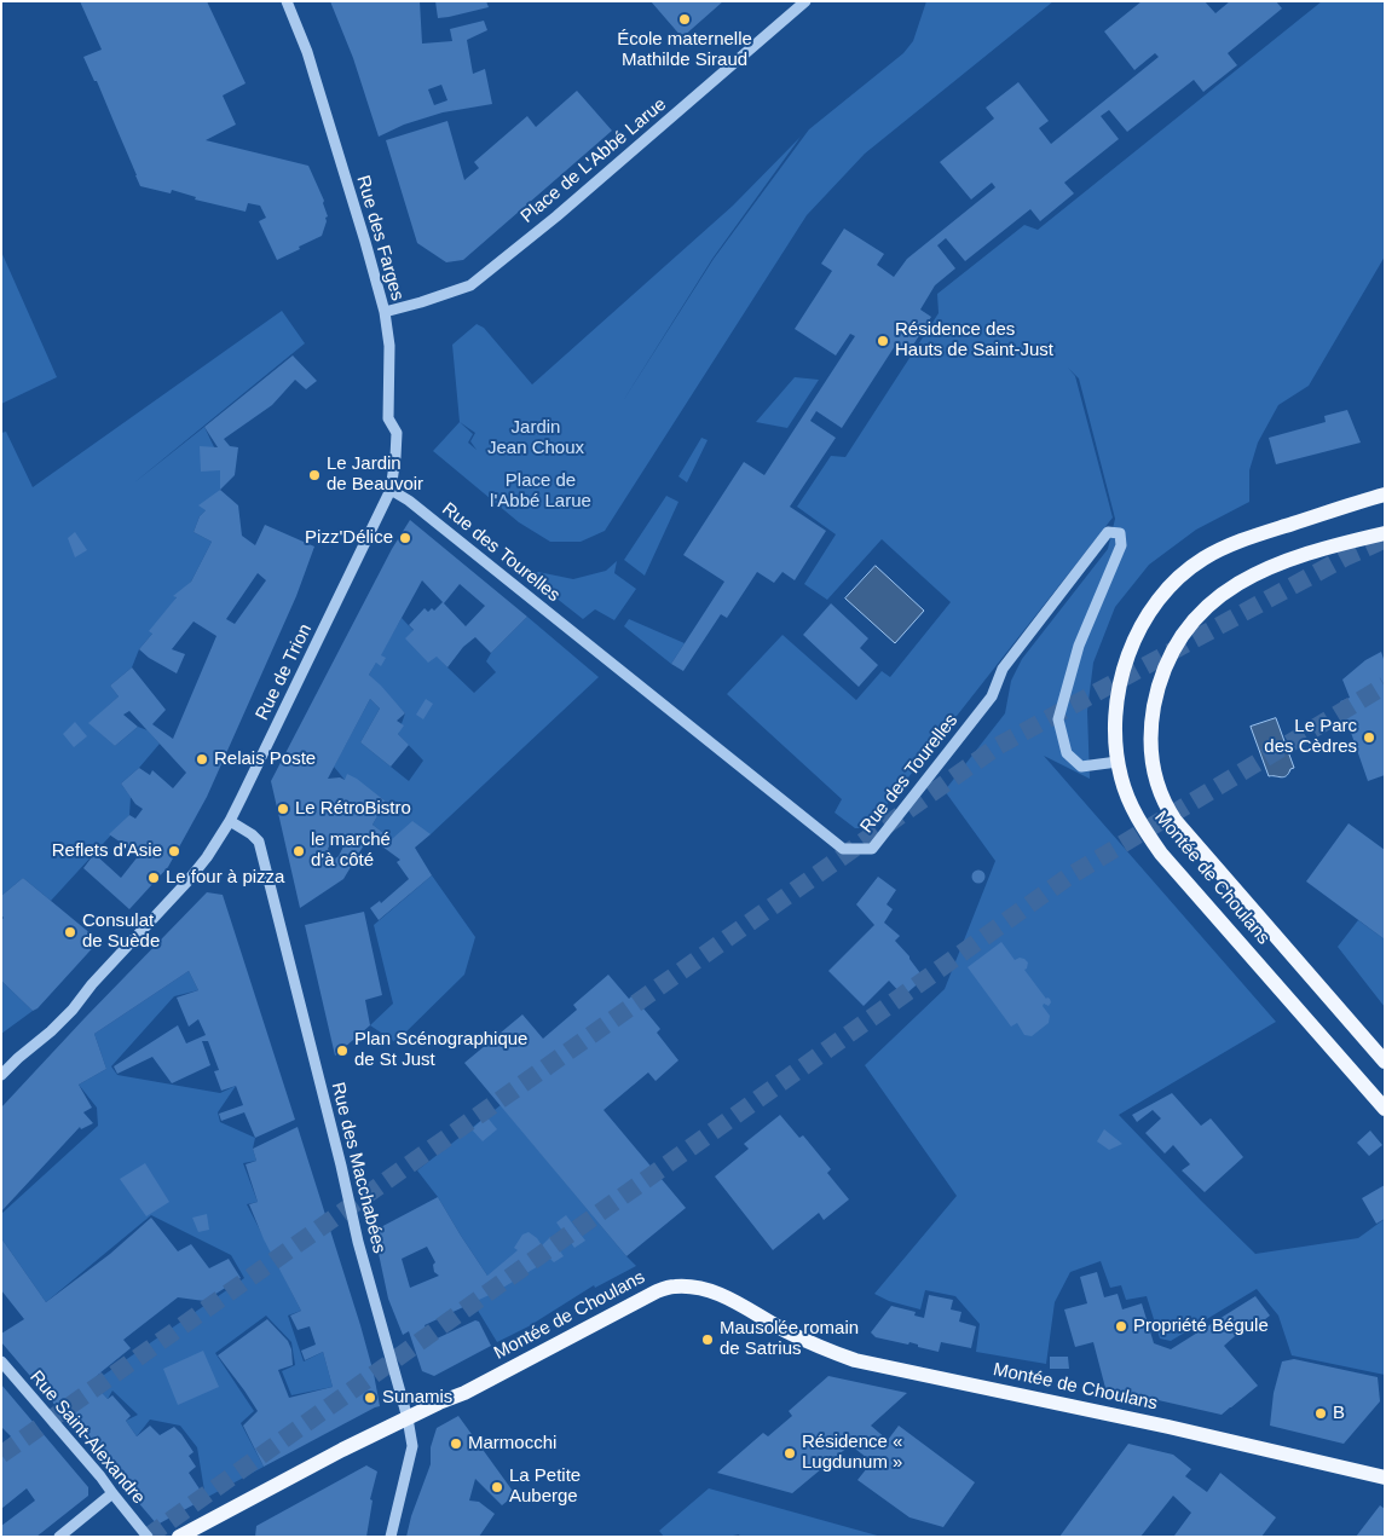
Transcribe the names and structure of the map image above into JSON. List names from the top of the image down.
{
  "streets": {
    "main road": ["Montée de Choulans"],
    "street": [
      "Place de L'Abbé Larue",
      "Rue des Farges",
      "Rue des Tourelles",
      "Rue de Trion",
      "Rue des Macchabées",
      "Rue Saint-Alexandre"
    ]
  },
  "crossings": [
    ["Place de L'Abbé Larue", "Rue des Farges"],
    ["Rue des Farges", "Rue des Tourelles"],
    ["Rue des Farges", "Rue de Trion"],
    ["Rue des Tourelles", "Rue de Trion"],
    ["Rue des Tourelles", "Montée de Choulans"],
    ["Rue de Trion", "Rue des Macchabées"],
    ["Montée de Choulans", "Rue des Macchabées"]
  ],
  "parks": ["Jardin Jean Choux", "Place de l'Abbé Larue"],
  "places": [
    "École maternelle Mathilde Siraud",
    "Résidence des Hauts de Saint-Just",
    "Le Jardin de Beauvoir",
    "Pizz'Délice",
    "Le Parc des Cèdres",
    "Relais Poste",
    "Le RétroBistro",
    "Reflets d'Asie",
    "le marché d'à côté",
    "Le four à pizza",
    "Consulat de Suède",
    "Plan Scénographique de St Just",
    "Propriété Bégule",
    "Mausolée romain de Satrius",
    "Sunamis",
    "B",
    "Marmocchi",
    "Résidence « Lugdunum »",
    "La Petite Auberge"
  ]
}
